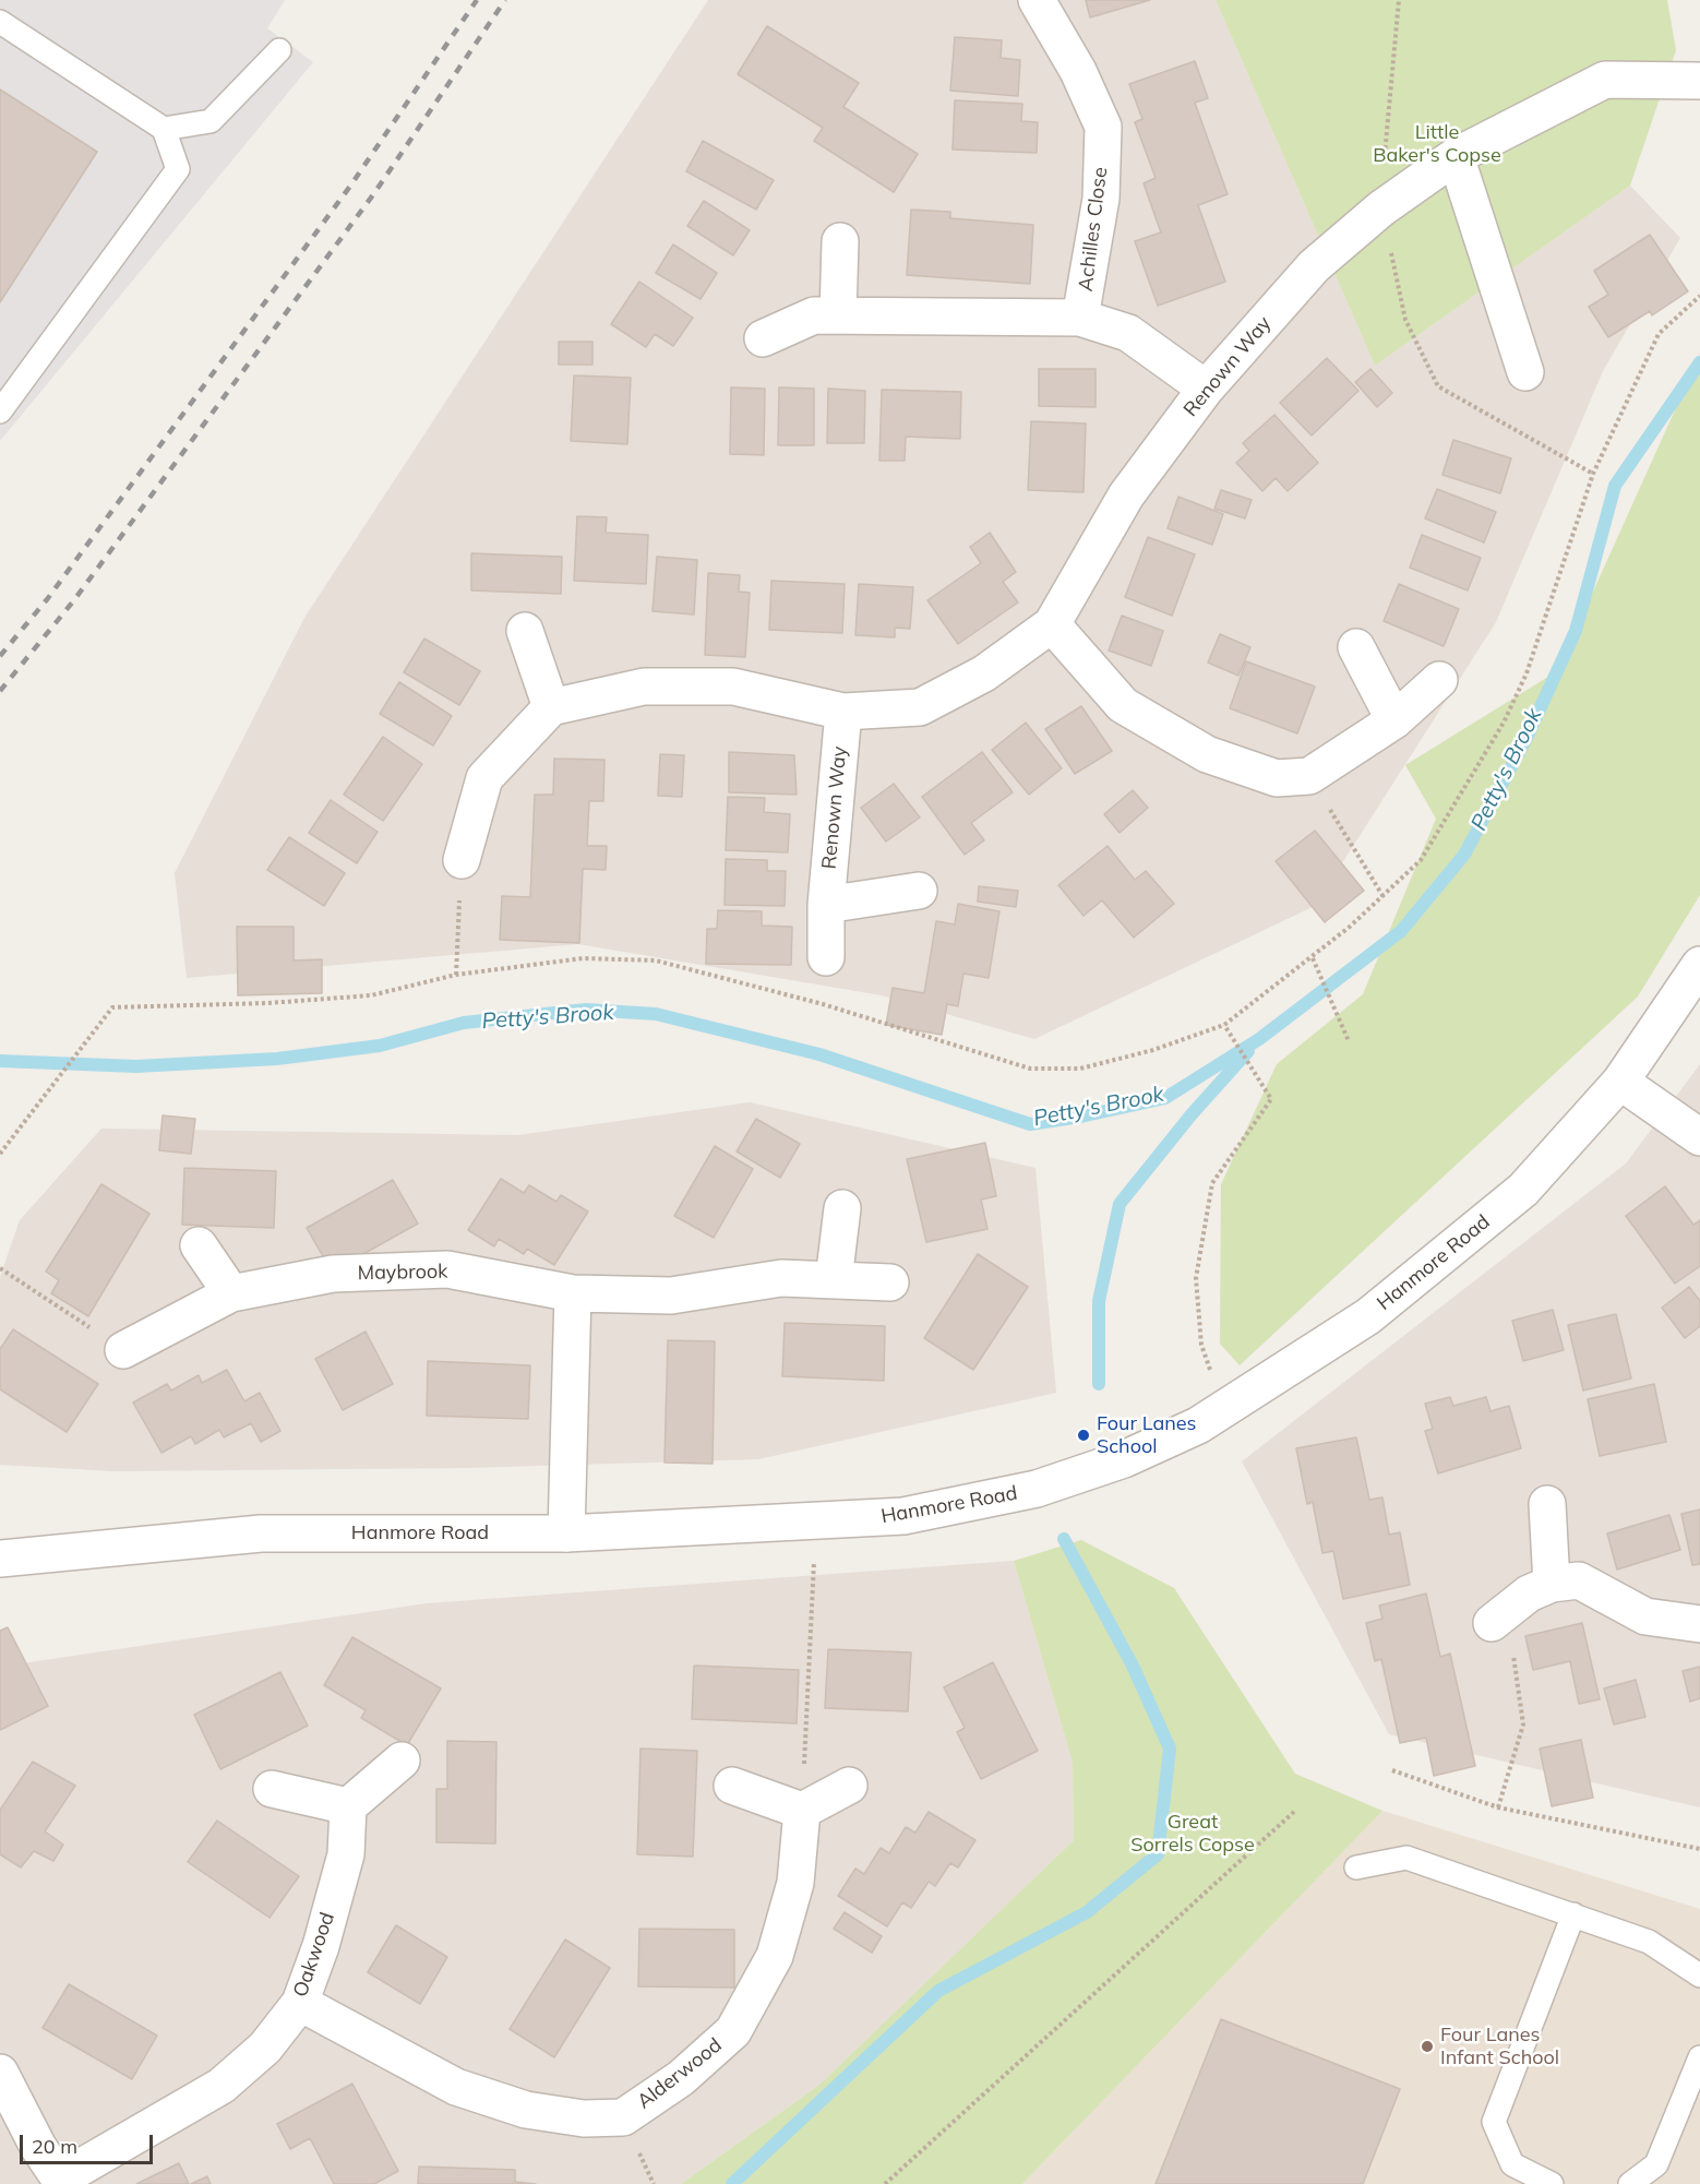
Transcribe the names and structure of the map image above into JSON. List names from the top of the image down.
{
  "streets": {
    "street": [
      "Achilles Close",
      "Renown Way",
      "Hanmore Road",
      "Maybrook",
      "Oakwood",
      "Alderwood"
    ]
  },
  "crossings": [
    ["Achilles Close", "Renown Way"],
    ["Oakwood", "Alderwood"]
  ],
  "water": ["Petty's Brook"],
  "parks": ["Little Baker's Copse", "Great Sorrels Copse"],
  "places": ["Four Lanes School", "Four Lanes Infant School"],
  "scale_bar": "20 m"
}
